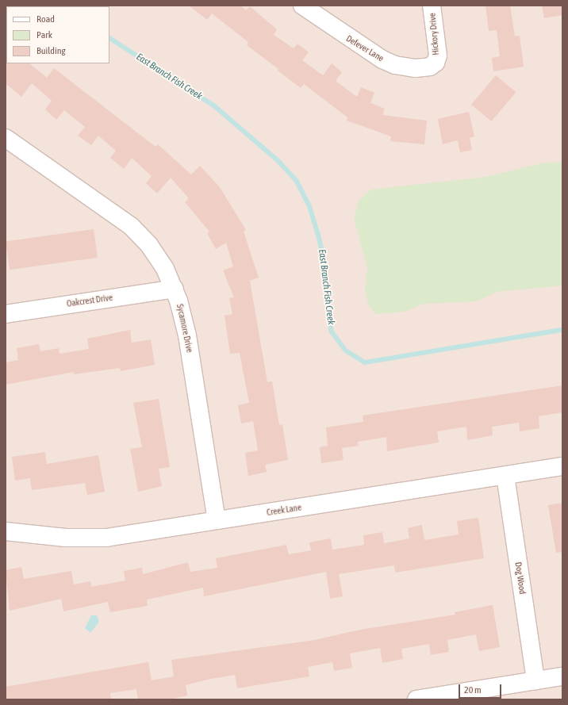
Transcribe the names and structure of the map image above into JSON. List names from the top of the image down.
{
  "streets": {
    "street": [
      "Hickory Drive",
      "Defever Lane",
      "Oakcrest Drive",
      "Sycamore Drive",
      "Creek Lane",
      "Dog Wood"
    ]
  },
  "crossings": [
    ["Hickory Drive", "Defever Lane"],
    ["Oakcrest Drive", "Sycamore Drive"],
    ["Sycamore Drive", "Creek Lane"],
    ["Creek Lane", "Dog Wood"]
  ],
  "water": ["East Branch Fish Creek"],
  "legend": ["Road", "Park", "Building"],
  "scale_bar": "20 m"
}
